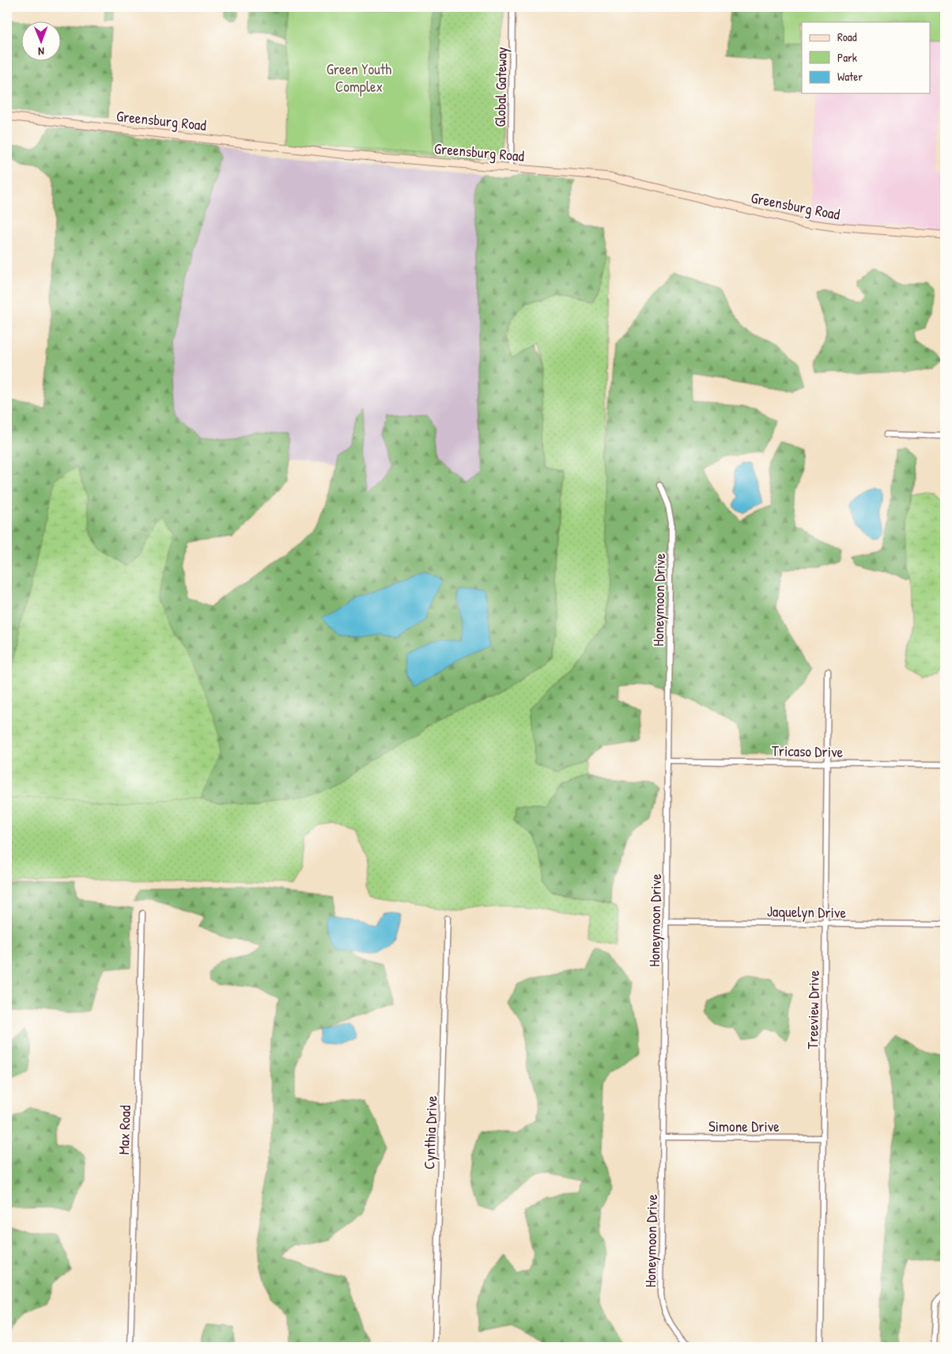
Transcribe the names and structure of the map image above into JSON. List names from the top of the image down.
{
  "streets": {
    "main road": ["Greensburg Road"],
    "street": [
      "Global Gateway",
      "Honeymoon Drive",
      "Tricaso Drive",
      "Jaquelyn Drive",
      "Treeview Drive",
      "Simone Drive",
      "Max Road",
      "Cynthia Drive"
    ]
  },
  "crossings": [
    ["Global Gateway", "Greensburg Road"],
    ["Honeymoon Drive", "Tricaso Drive"],
    ["Honeymoon Drive", "Jaquelyn Drive"],
    ["Honeymoon Drive", "Simone Drive"],
    ["Tricaso Drive", "Treeview Drive"],
    ["Jaquelyn Drive", "Treeview Drive"],
    ["Treeview Drive", "Simone Drive"]
  ],
  "parks": ["Green Youth Complex"],
  "legend": ["Road", "Park", "Water"],
  "north": "bottom"
}
